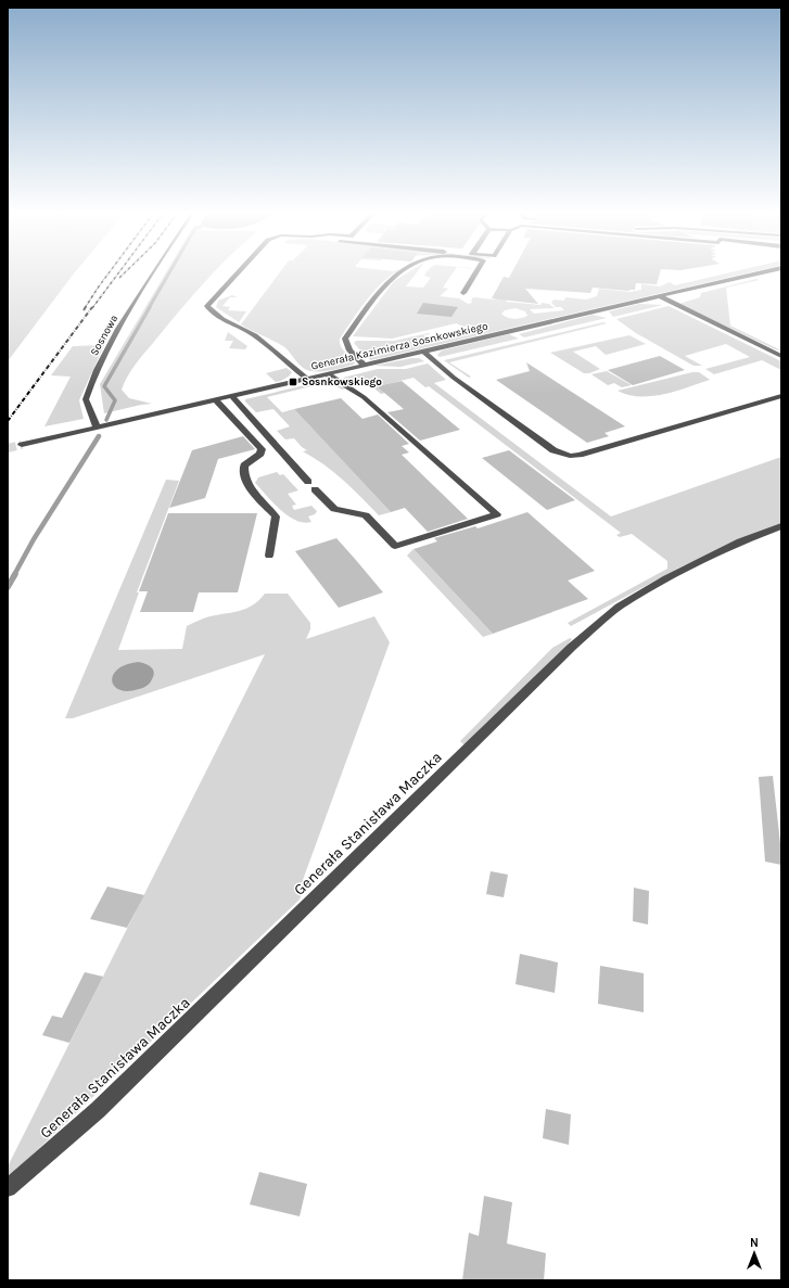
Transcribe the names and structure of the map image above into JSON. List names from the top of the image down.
{
  "streets": {
    "street": ["Sosnowa", "Generała Kazimierza Sosnkowskiego", "Generała Stanisława Maczka"]
  },
  "crossings": [
    ["Sosnowa", "Generała Kazimierza Sosnkowskiego"]
  ],
  "places": {
    "transit": ["Sosnkowskiego"]
  },
  "north": "top"
}
